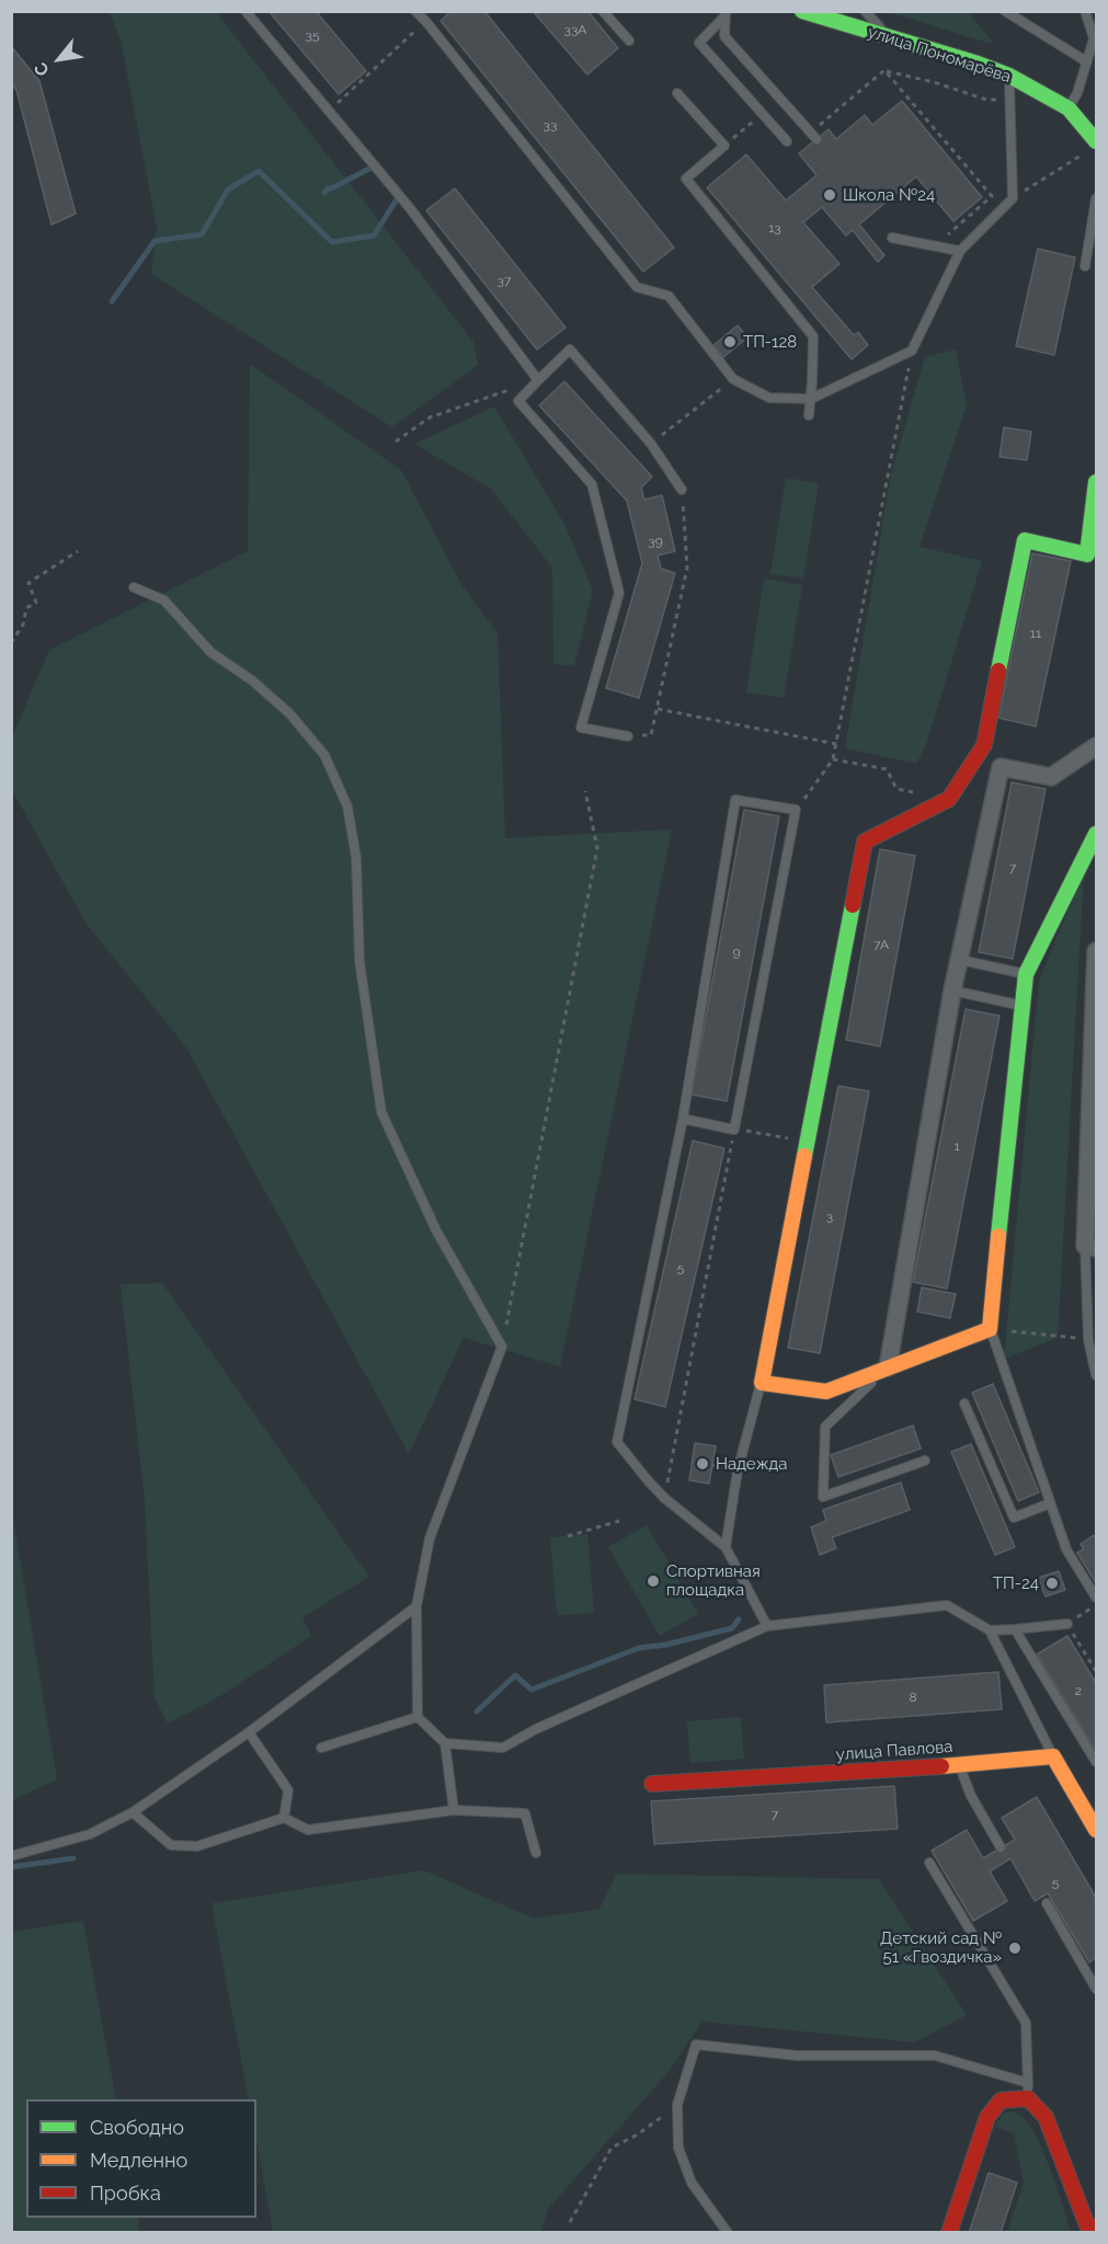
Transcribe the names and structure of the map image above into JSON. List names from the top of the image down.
{
  "streets": {
    "street": ["улица Пономарёва", "улица Павлова"]
  },
  "places": [
    "Школа №24",
    "ТП-128",
    "Надежда",
    "Спортивная площадка",
    "ТП-24",
    "Детский сад № 51 «Гвоздичка»"
  ],
  "house_numbers": [
    "33А",
    "35",
    "33",
    "13",
    "37",
    "39",
    "11",
    "7",
    "7А",
    "9",
    "1",
    "3",
    "5",
    "2",
    "8",
    "7",
    "5"
  ],
  "legend": ["Свободно", "Медленно", "Пробка"],
  "north": "bottom left"
}
